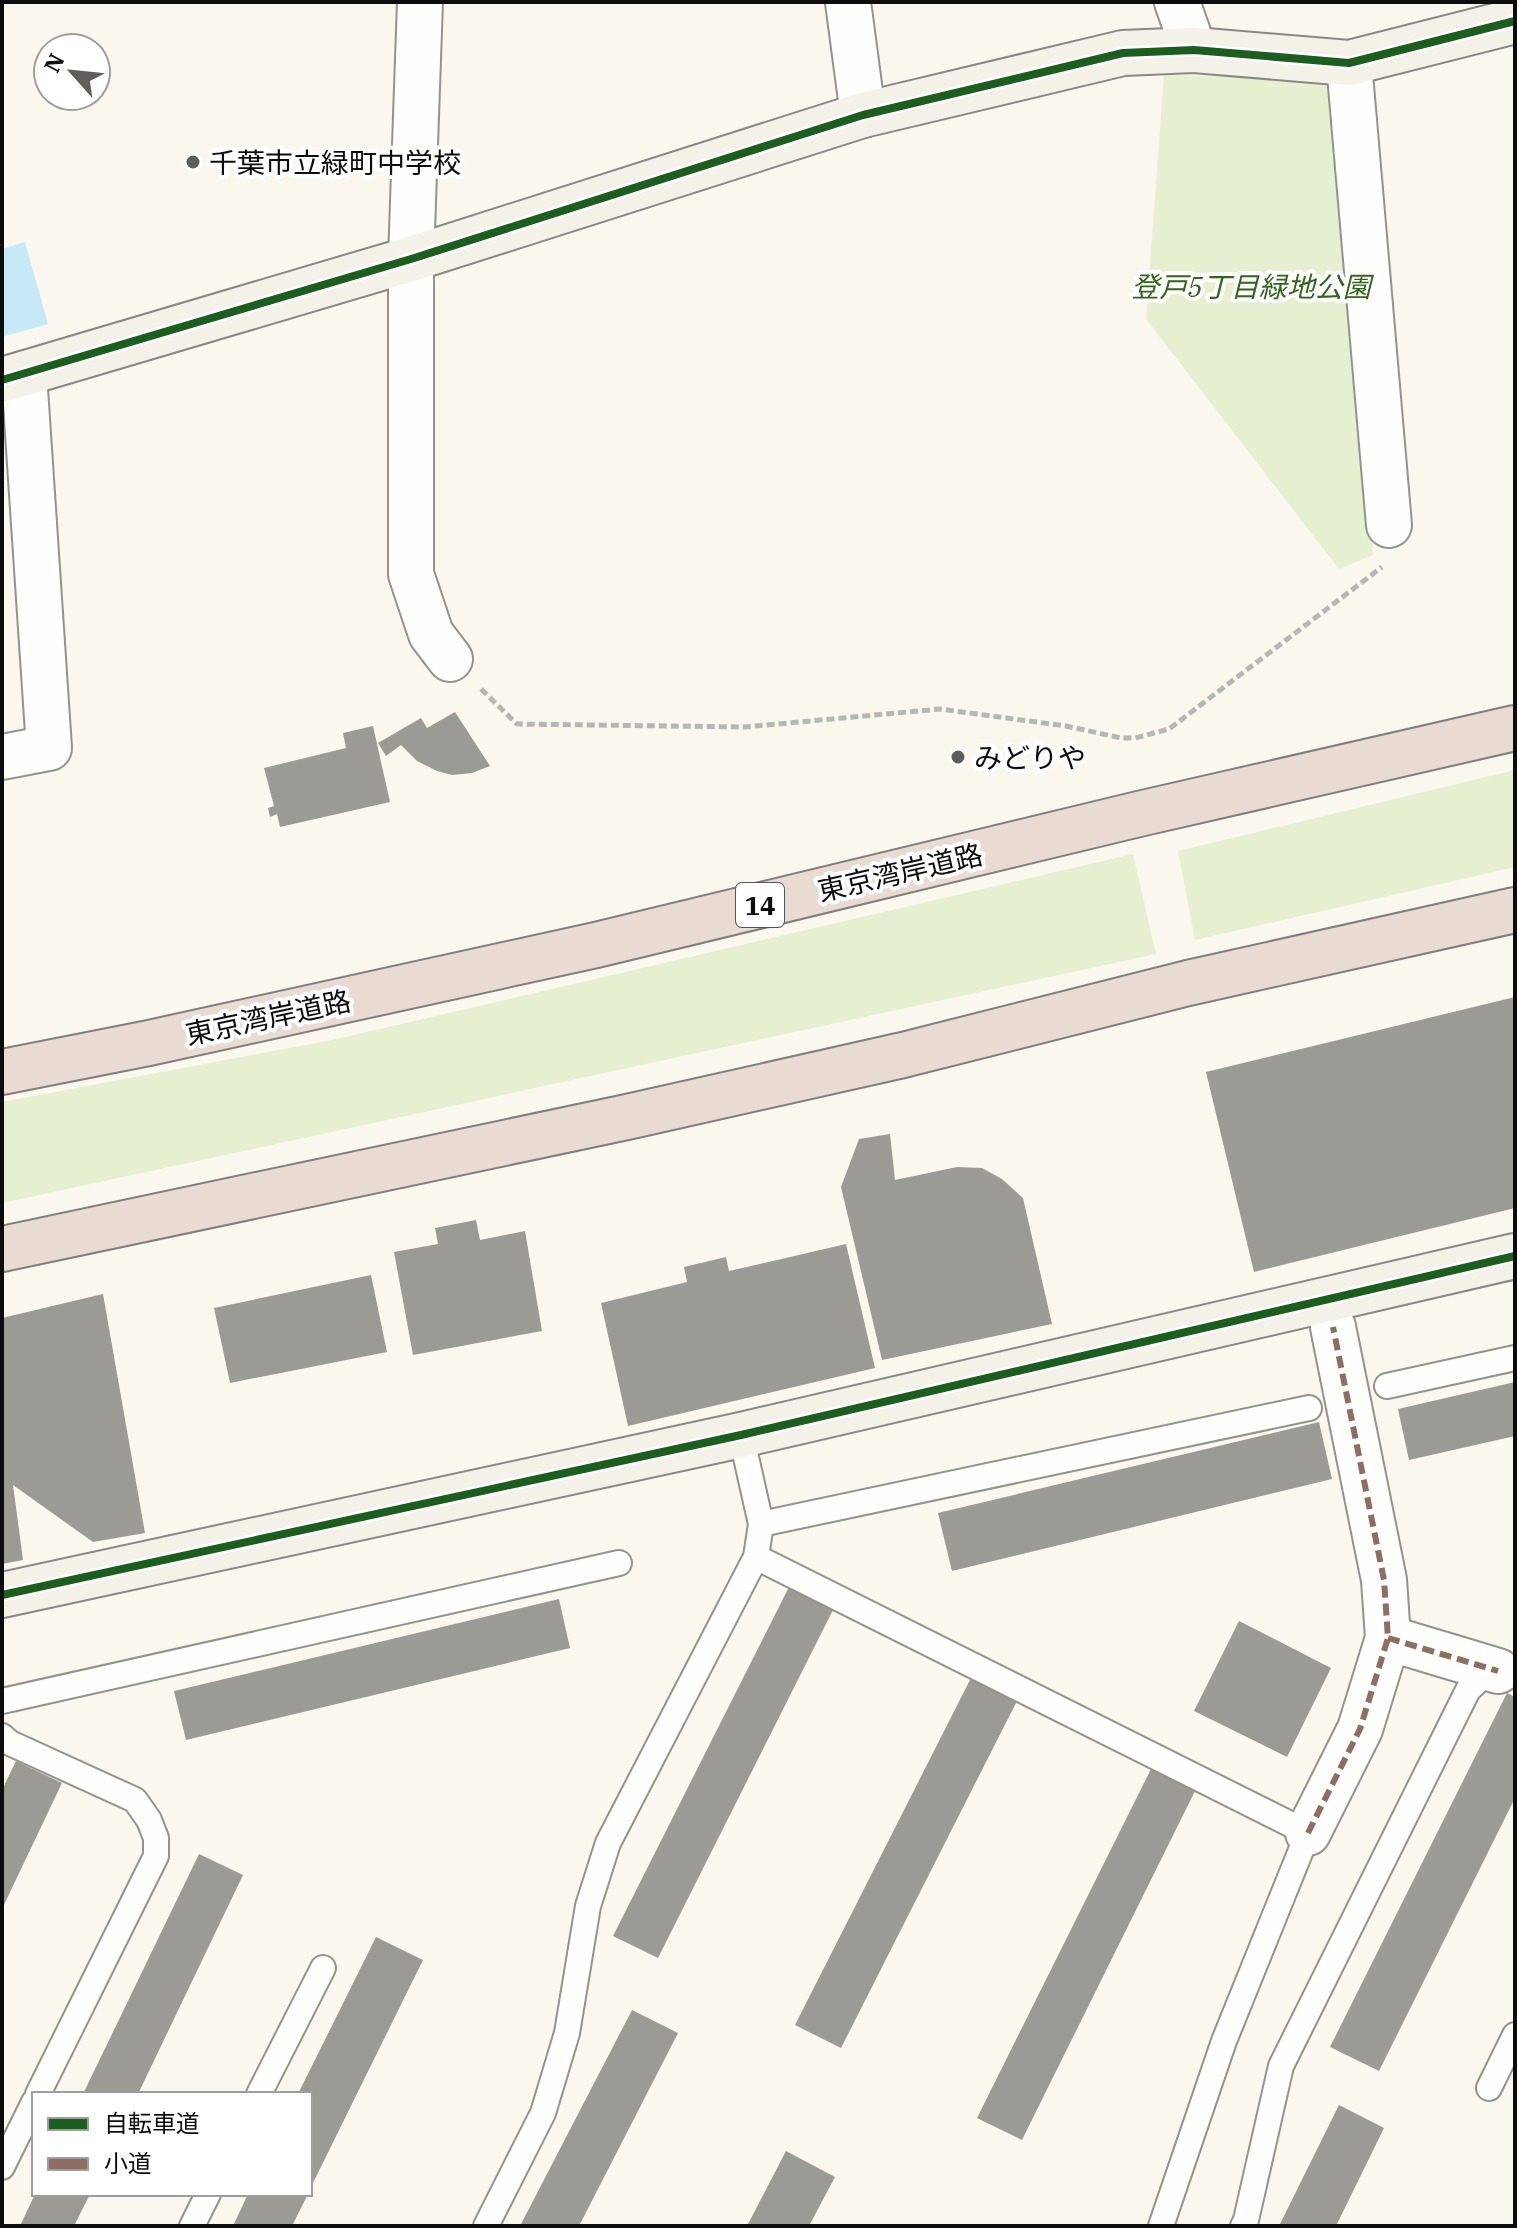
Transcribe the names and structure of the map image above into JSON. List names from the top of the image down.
{
  "streets": {
    "highway": ["東京湾岸道路", "14"]
  },
  "parks": ["登戸5丁目緑地公園"],
  "places": ["千葉市立緑町中学校", "みどりや"],
  "legend": ["自転車道", "小道"],
  "north": "top left"
}
